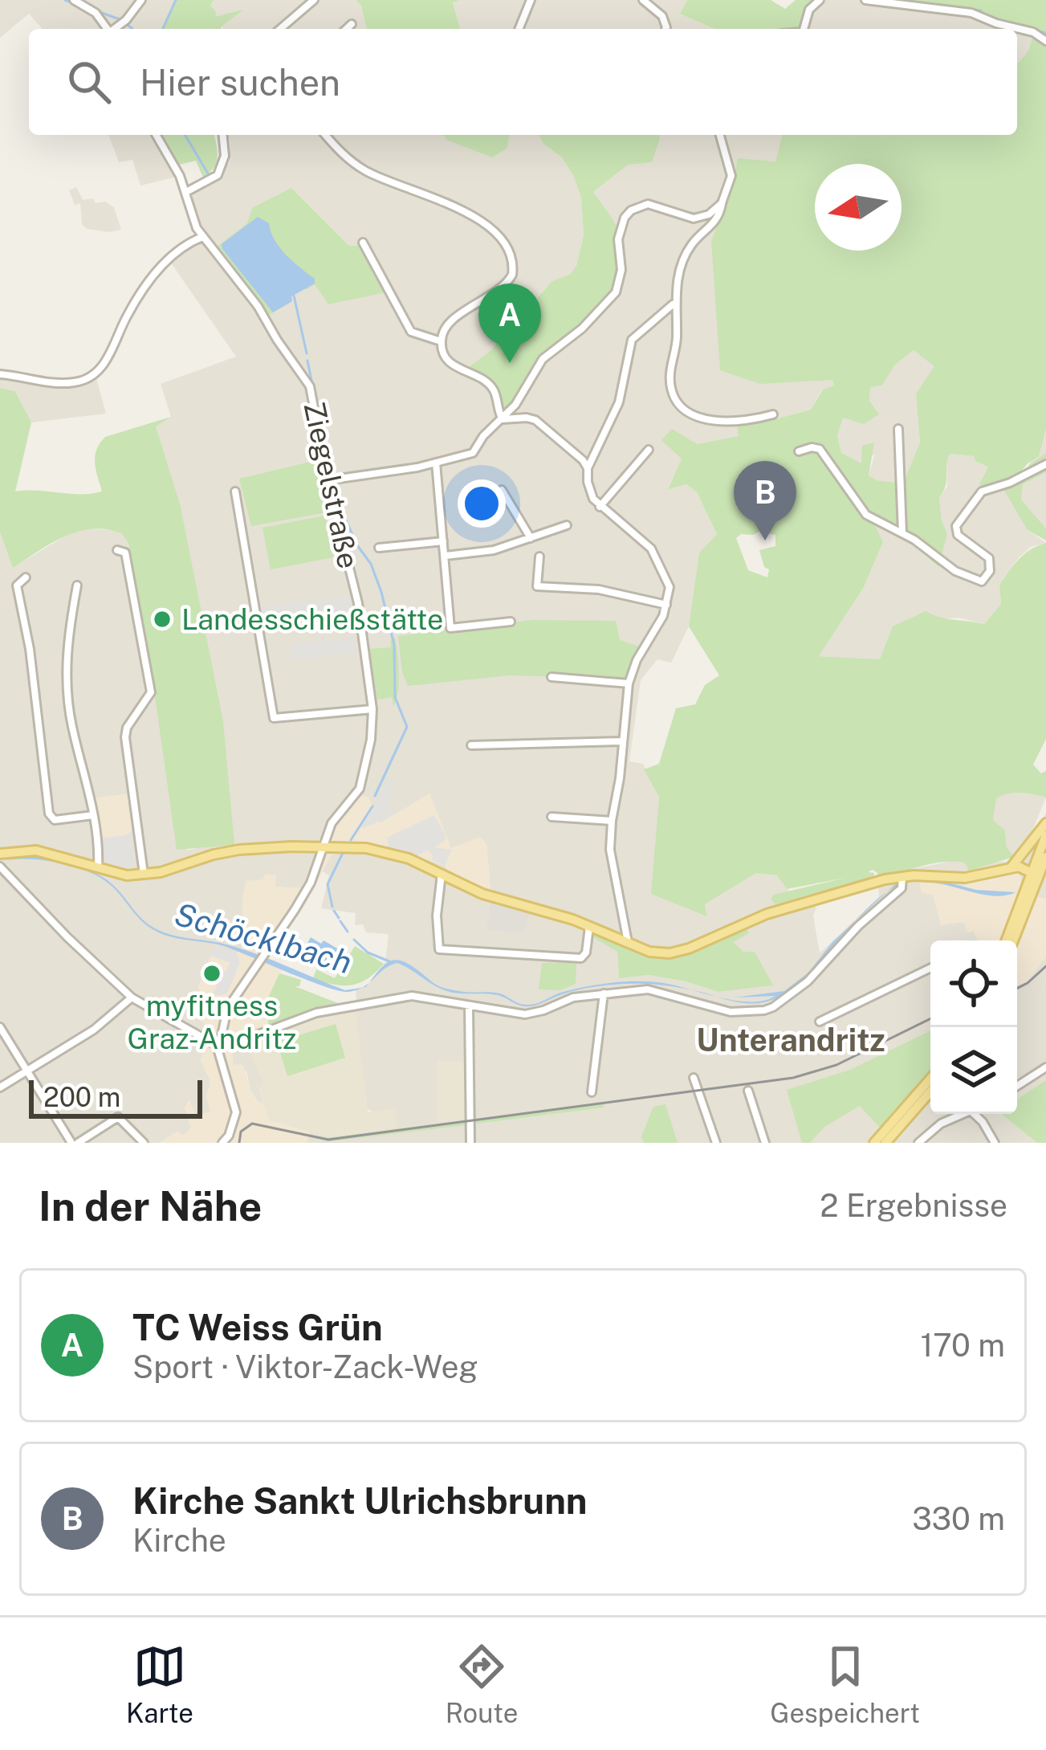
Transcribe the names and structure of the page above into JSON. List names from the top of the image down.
{
  "streets": {
    "street": ["Ziegelstraße"]
  },
  "districts": ["Unterandritz"],
  "water": ["Schöcklbach"],
  "places": ["Landesschießstätte", "myfitness Graz-Andritz"],
  "scale_bar": "200 m",
  "north": "left",
  "page": {
    "search": "Hier suchen",
    "pins": ["A", "B"],
    "scale": "200 m",
    "heading": ["In der Nähe", "2 Ergebnisse"],
    "list": [
      {
        "mark": "A",
        "name": "TC Weiss Grün",
        "note": "Sport · Viktor-Zack-Weg",
        "value": "170 m"
      },
      {
        "mark": "B",
        "name": "Kirche Sankt Ulrichsbrunn",
        "note": "Kirche",
        "value": "330 m"
      }
    ],
    "nav": ["Karte", "Route", "Gespeichert"]
  }
}
